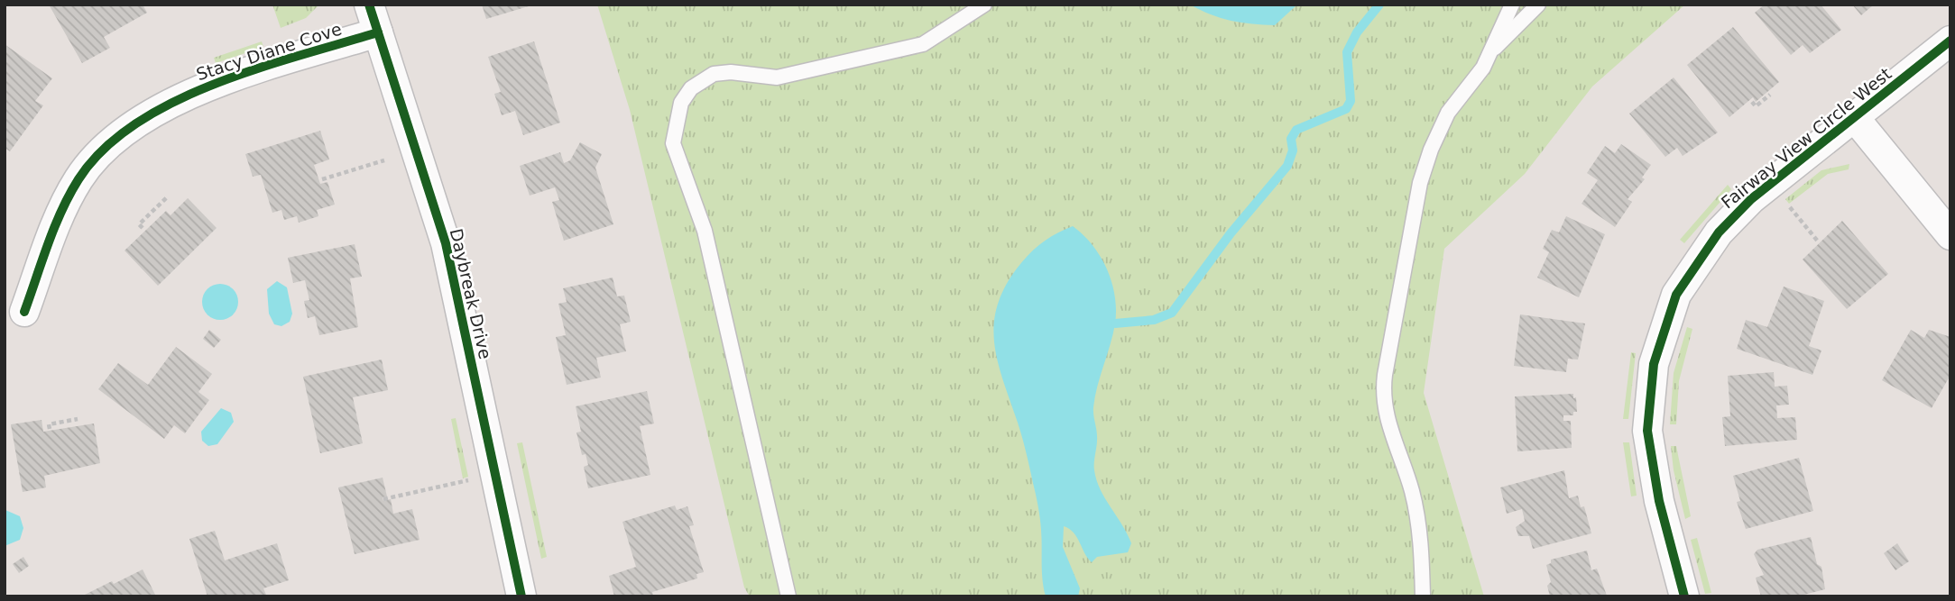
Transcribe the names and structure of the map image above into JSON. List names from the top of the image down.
{
  "streets": {
    "street": ["Stacy Diane Cove", "Fairway View Circle West", "Daybreak Drive"]
  },
  "crossings": [
    ["Stacy Diane Cove", "Daybreak Drive"]
  ]
}
